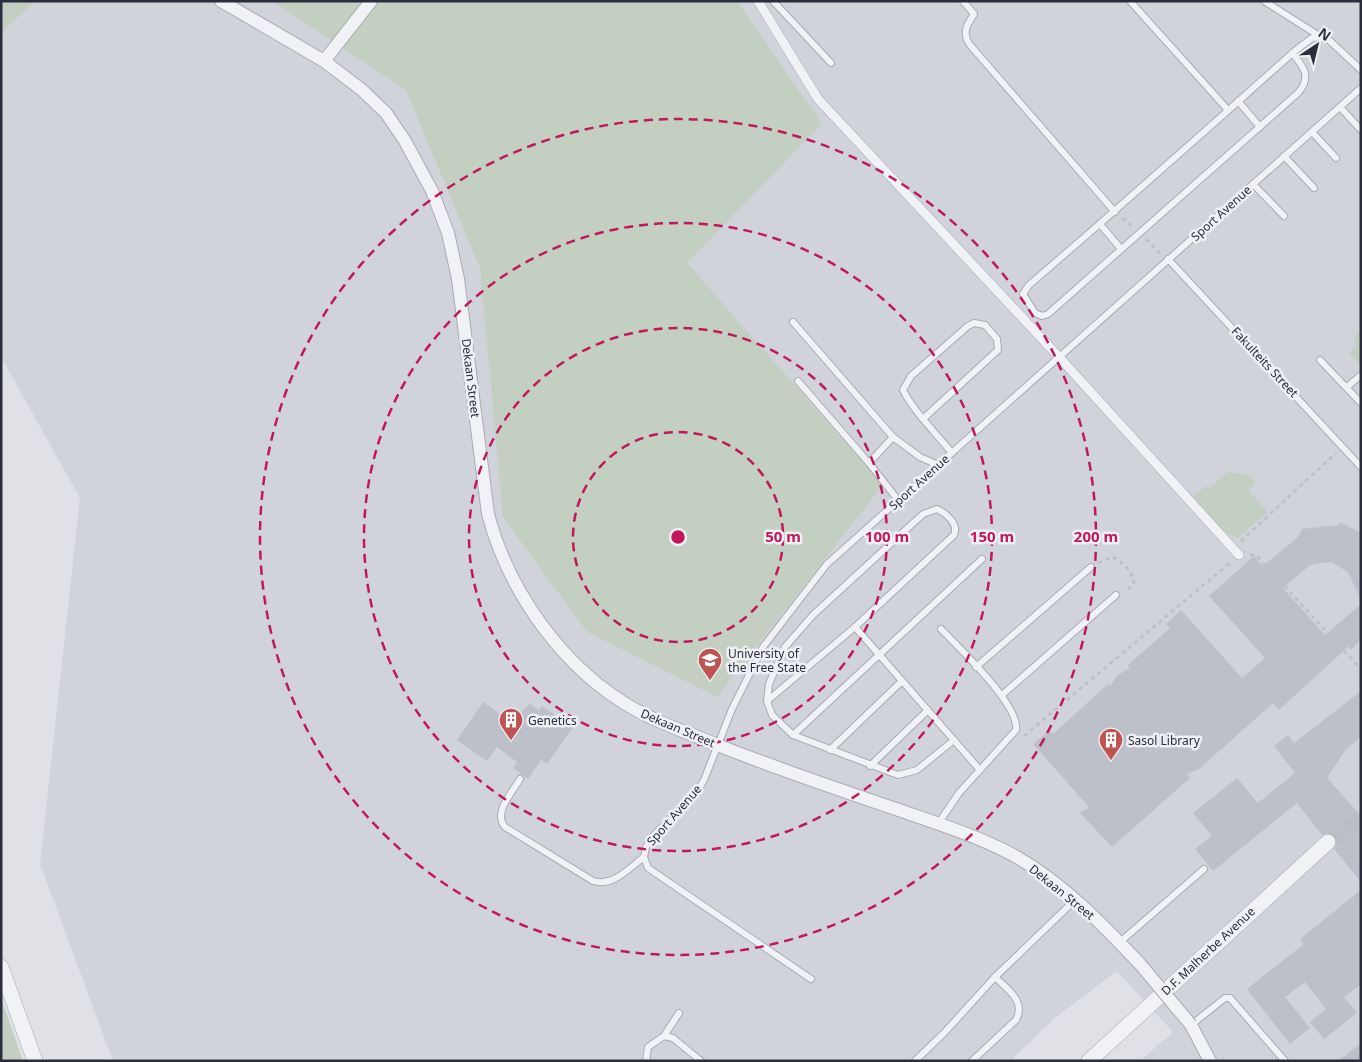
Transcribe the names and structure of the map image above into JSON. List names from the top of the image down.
{
  "streets": {
    "street": ["Dekaan Street", "D.F. Malherbe Avenue"],
    "lane": ["Sport Avenue", "Fakulteits Street"]
  },
  "crossings": [
    ["Sport Avenue", "Fakulteits Street"],
    ["Sport Avenue", "Dekaan Street"]
  ],
  "places": {
    "school or university": ["University of the Free State"],
    "building": ["Genetics", "Sasol Library"]
  },
  "north": "top right",
  "rings": [
    "50 m",
    "100 m",
    "150 m",
    "200 m"
  ]
}
